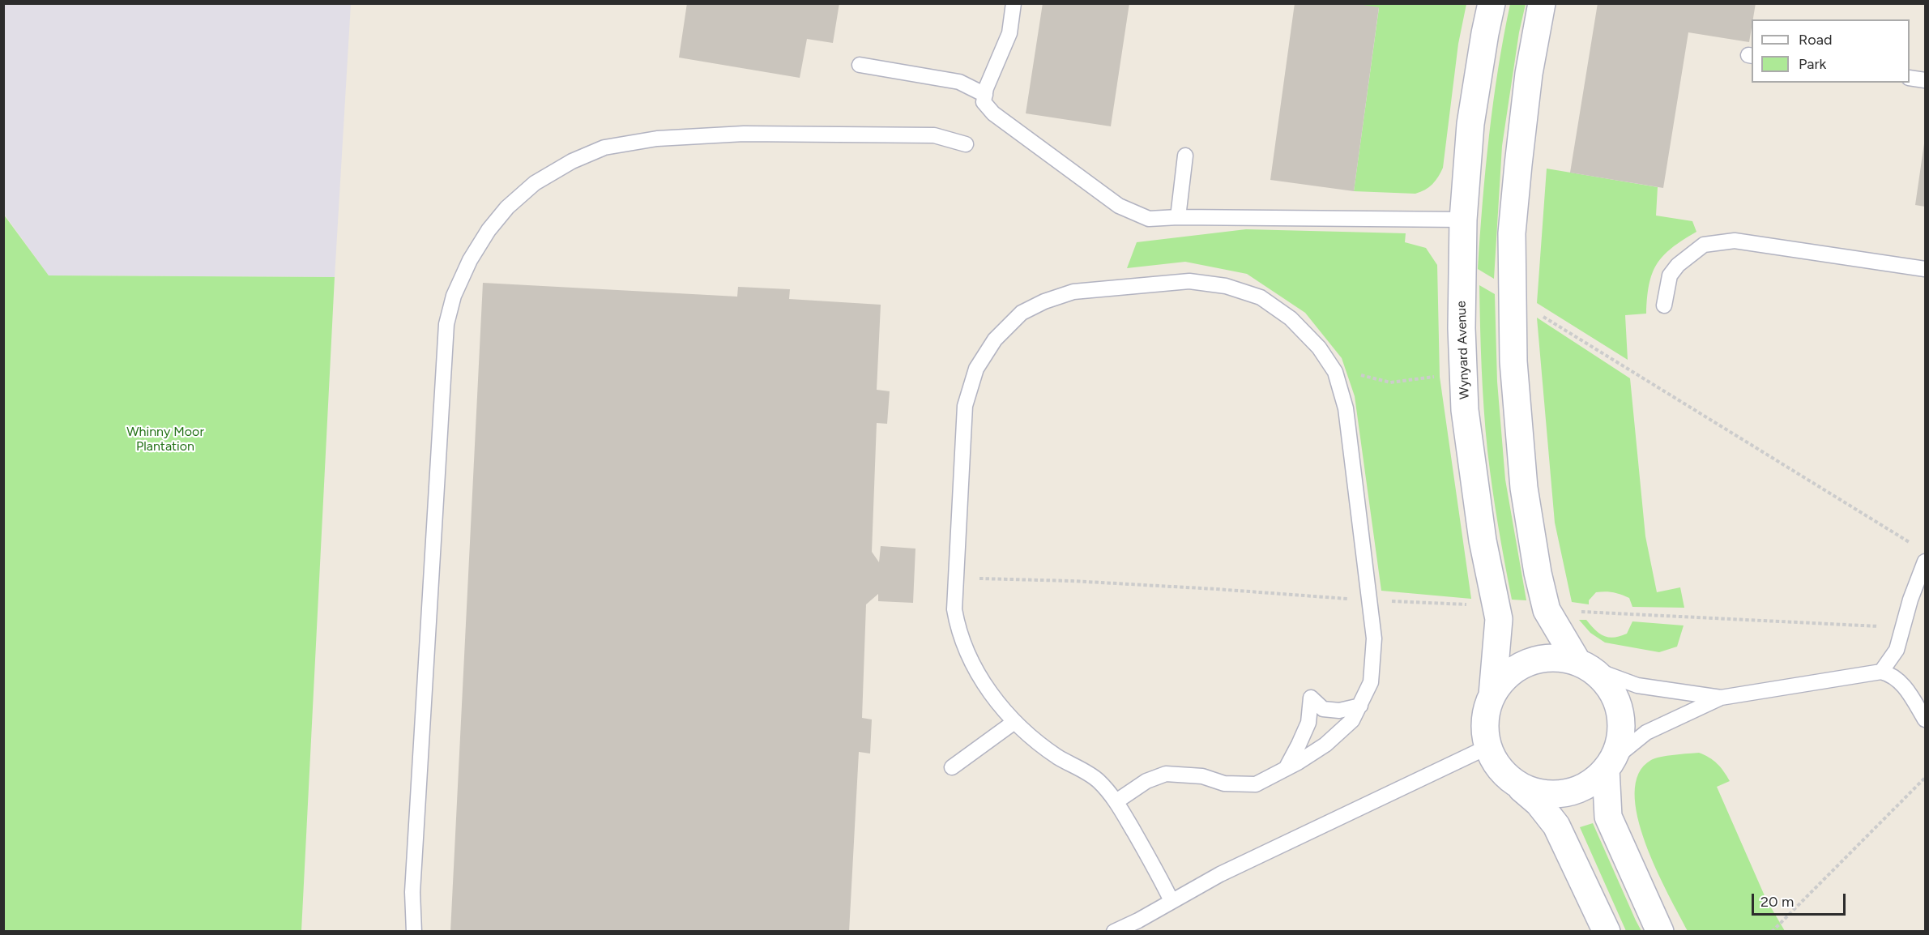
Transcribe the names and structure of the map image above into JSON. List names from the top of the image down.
{
  "streets": {
    "street": ["Wynyard Avenue"]
  },
  "parks": ["Whinny Moor Plantation"],
  "legend": ["Road", "Park"],
  "scale_bar": "20 m"
}
